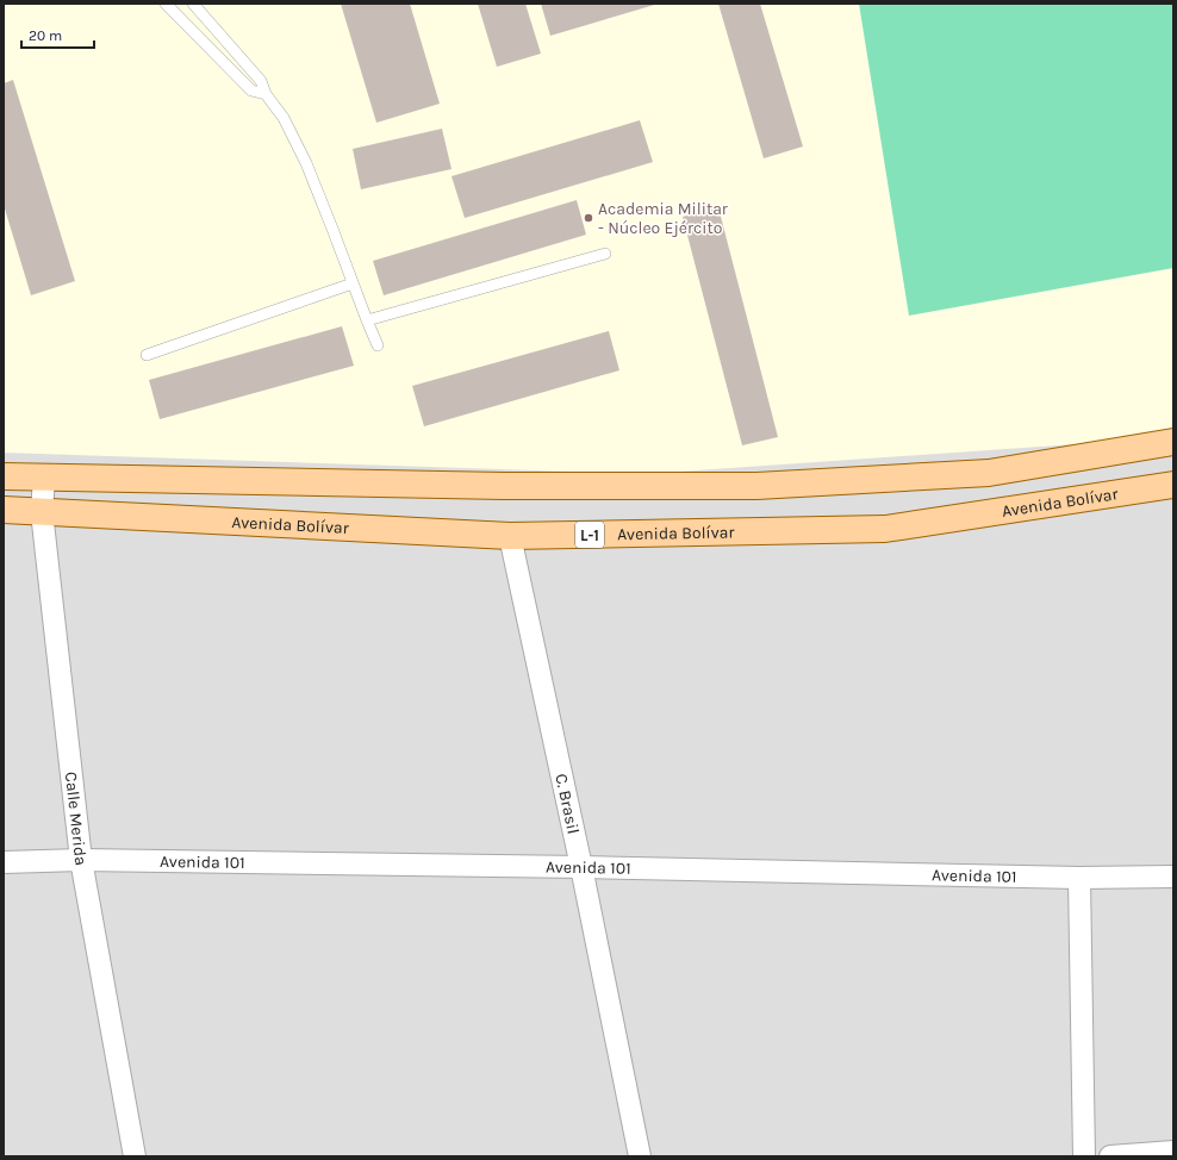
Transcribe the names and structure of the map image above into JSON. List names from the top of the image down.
{
  "streets": {
    "main road": ["Avenida Bolívar", "L-1"],
    "street": ["C. Brasil", "Calle Merida", "Avenida 101"]
  },
  "crossings": [
    ["Avenida Bolívar", "C. Brasil"],
    ["Avenida Bolívar", "Calle Merida"],
    ["C. Brasil", "Avenida 101"],
    ["Calle Merida", "Avenida 101"]
  ],
  "places": ["Academia Militar - Núcleo Ejército"],
  "scale_bar": "20 m"
}
